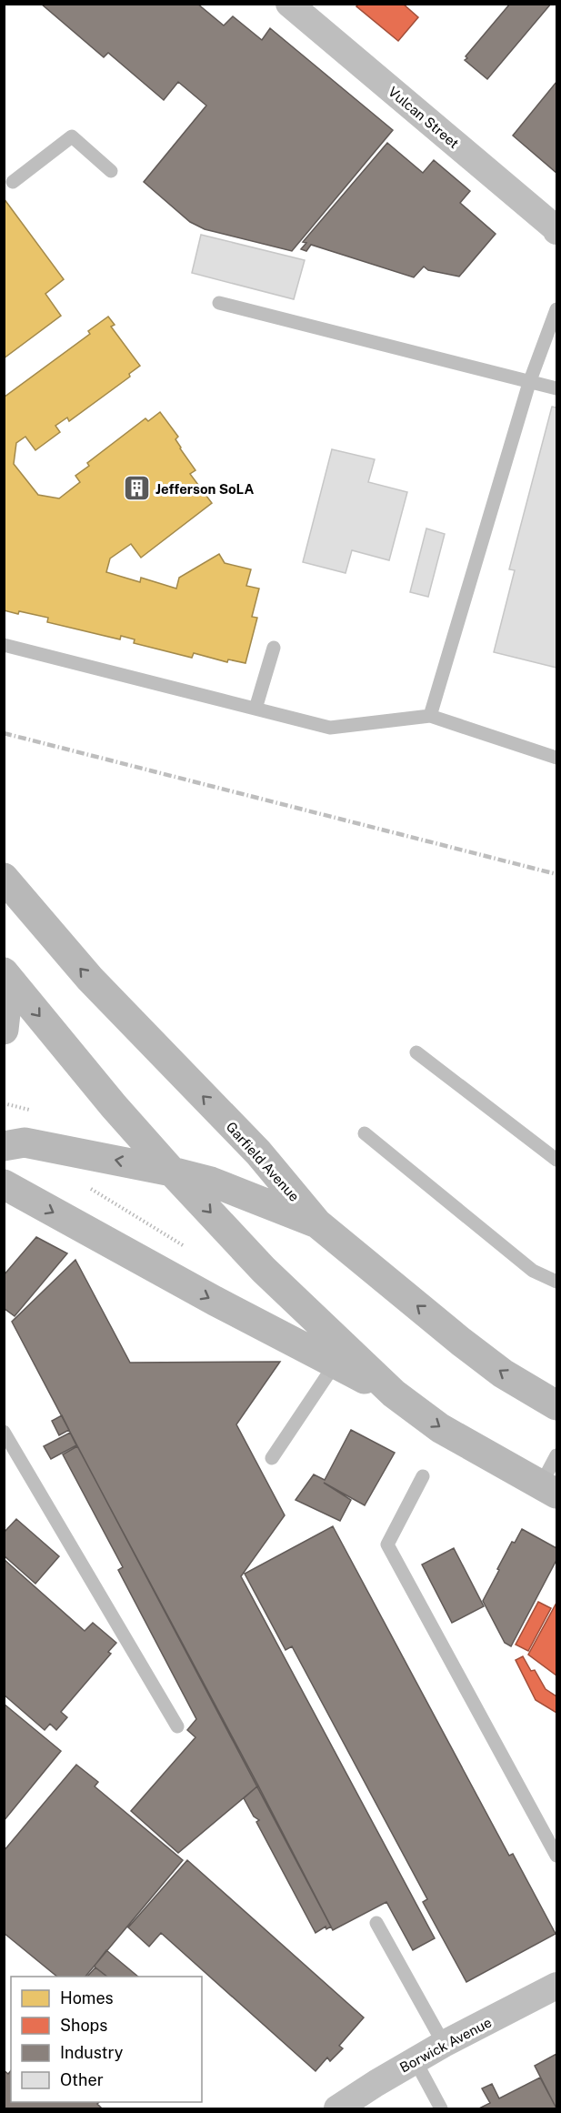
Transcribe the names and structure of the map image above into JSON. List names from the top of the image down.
{
  "streets": {
    "main road": ["Garfield Avenue"],
    "street": ["Vulcan Street", "Borwick Avenue"]
  },
  "places": {
    "building": ["Jefferson SoLA"]
  },
  "legend": [
    "Homes",
    "Shops",
    "Industry",
    "Other"
  ]
}
